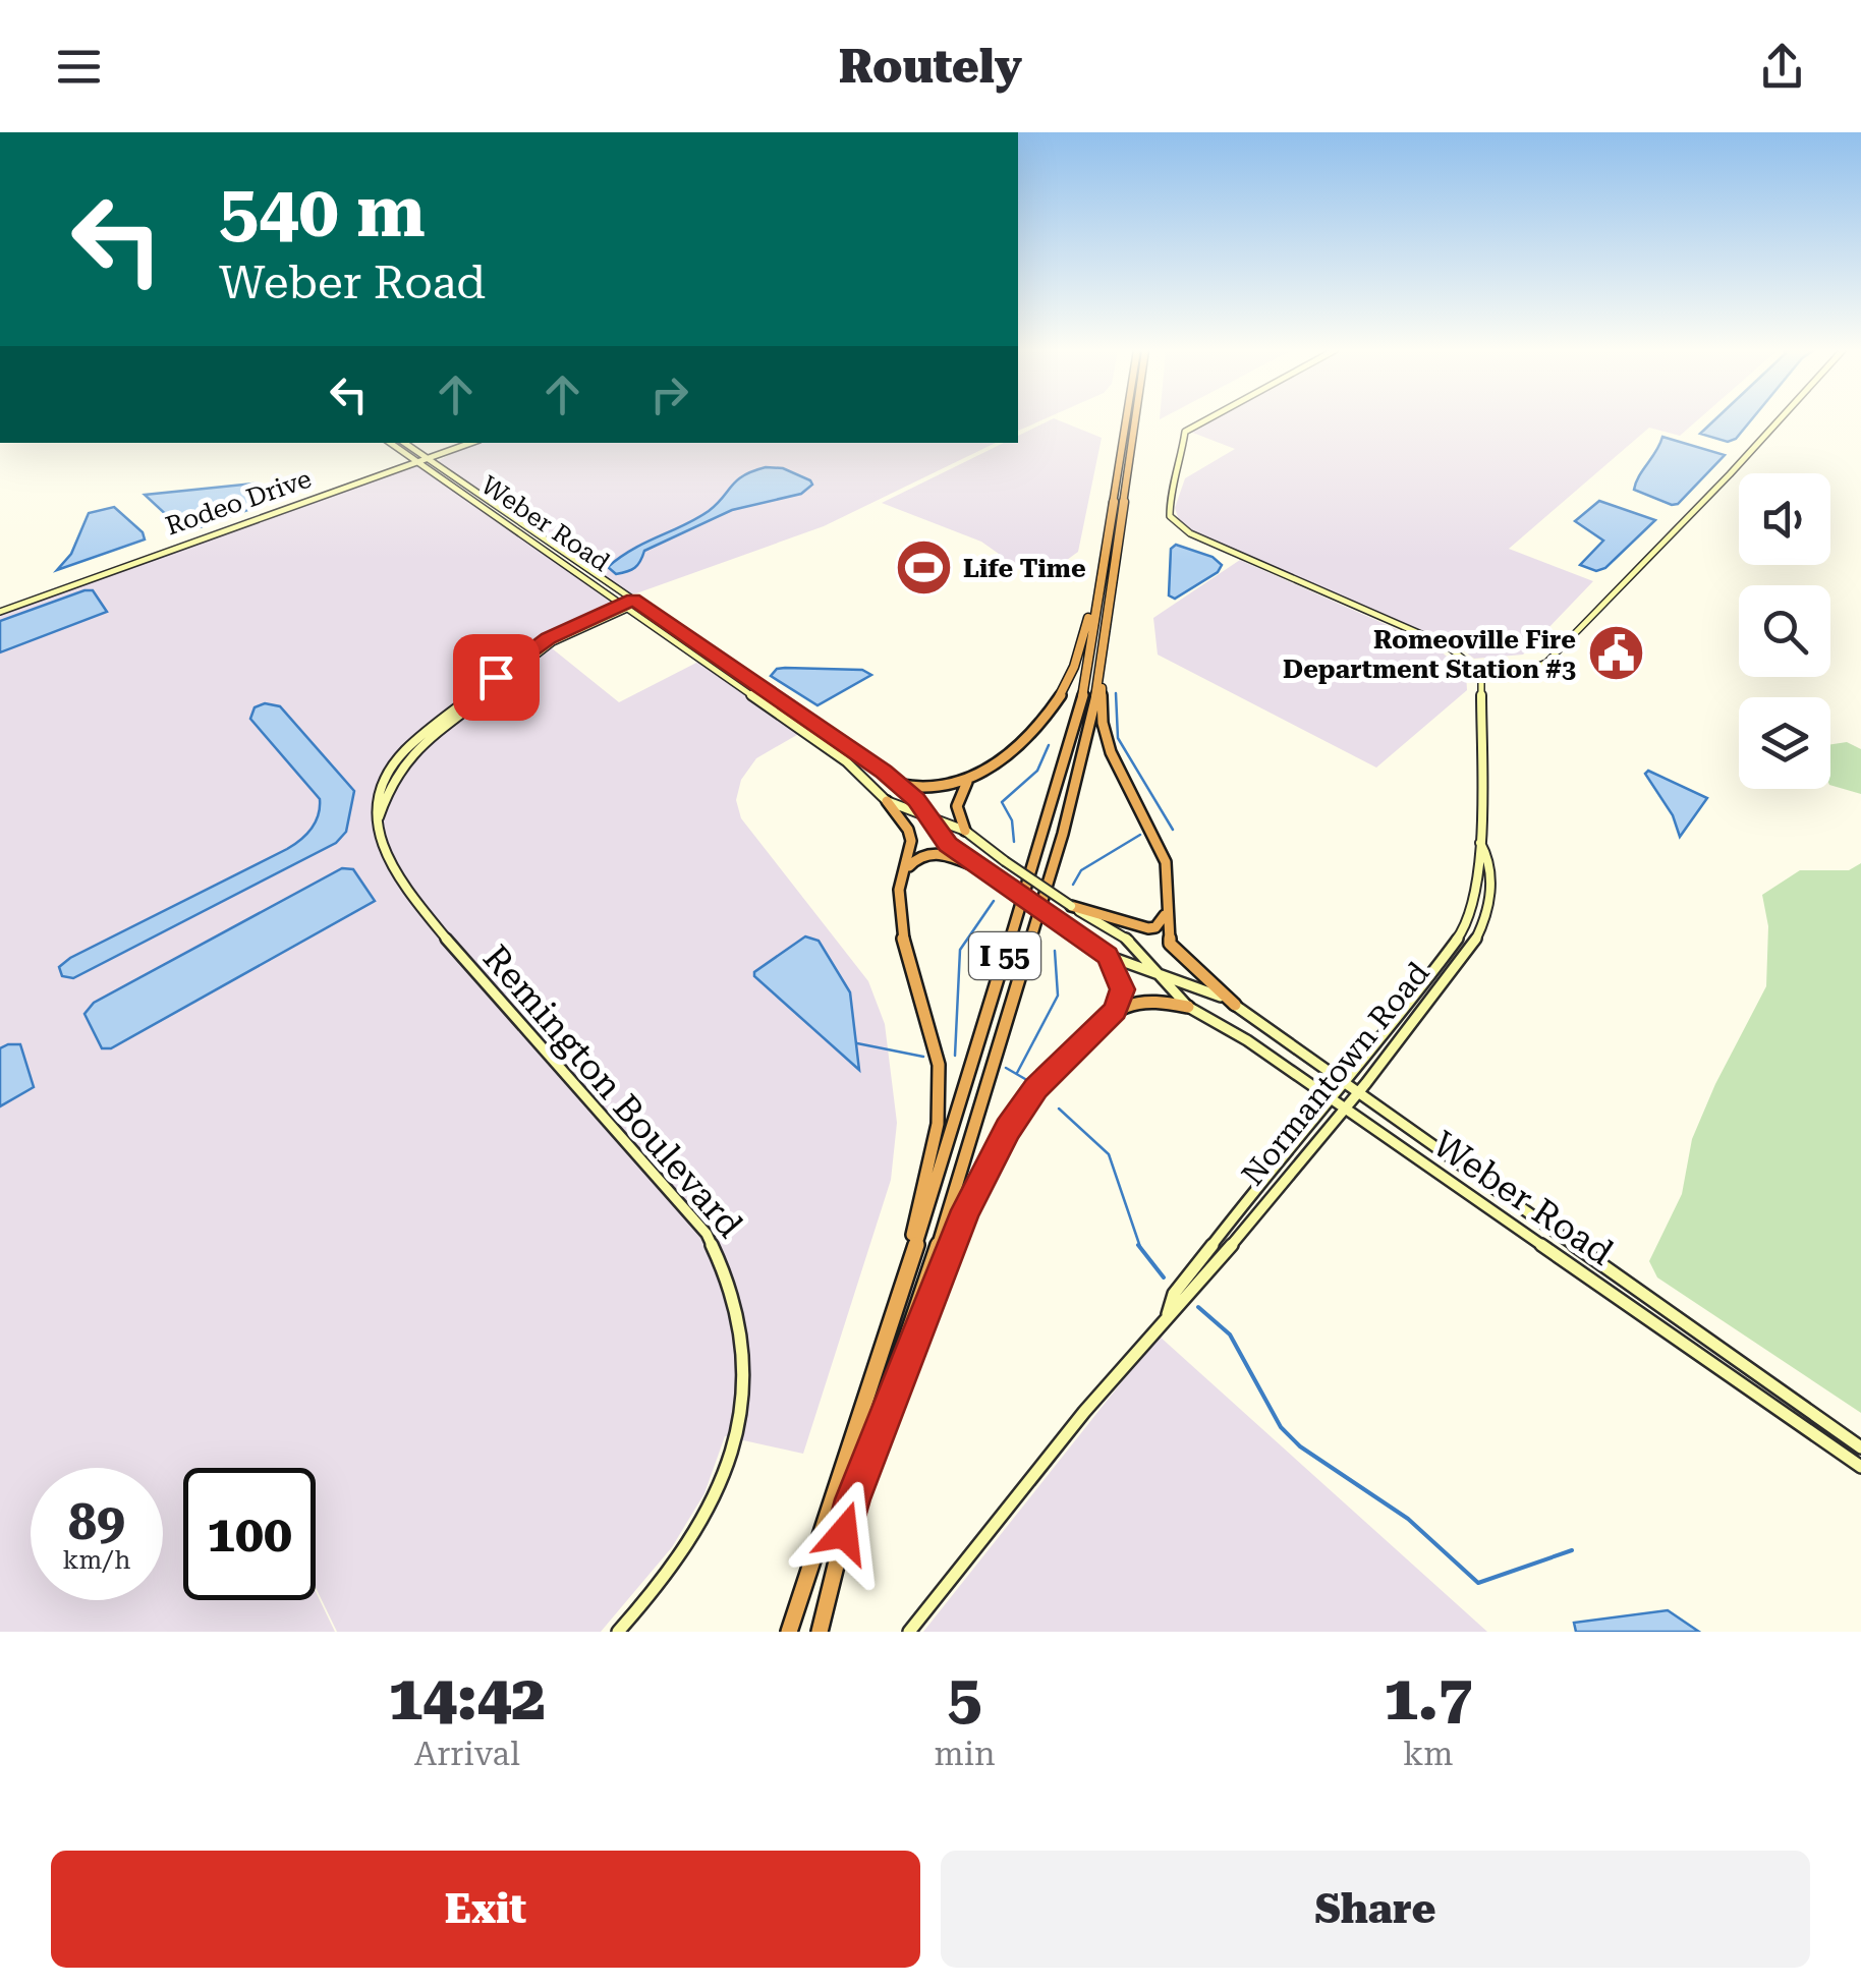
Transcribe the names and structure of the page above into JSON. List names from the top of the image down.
{
  "streets": {
    "highway": ["I 55"],
    "street": [
      "Rodeo Drive",
      "Weber Road",
      "Normantown Road",
      "Remington Boulevard"
    ]
  },
  "crossings": [
    ["Rodeo Drive", "Weber Road"],
    ["Weber Road", "Normantown Road"],
    ["Weber Road", "Remington Boulevard"]
  ],
  "places": {
    "sports": ["Life Time"],
    "public building": ["Romeoville Fire Department Station #3"]
  },
  "page": {
    "header": "Routely",
    "turn": ["540 m", "Weber Road"],
    "speed": "89 km/h",
    "limit": "100",
    "eta": [
      "14:42",
      "Arrival",
      "5",
      "min",
      "1.7",
      "km"
    ],
    "buttons": ["Exit", "Share"]
  }
}
